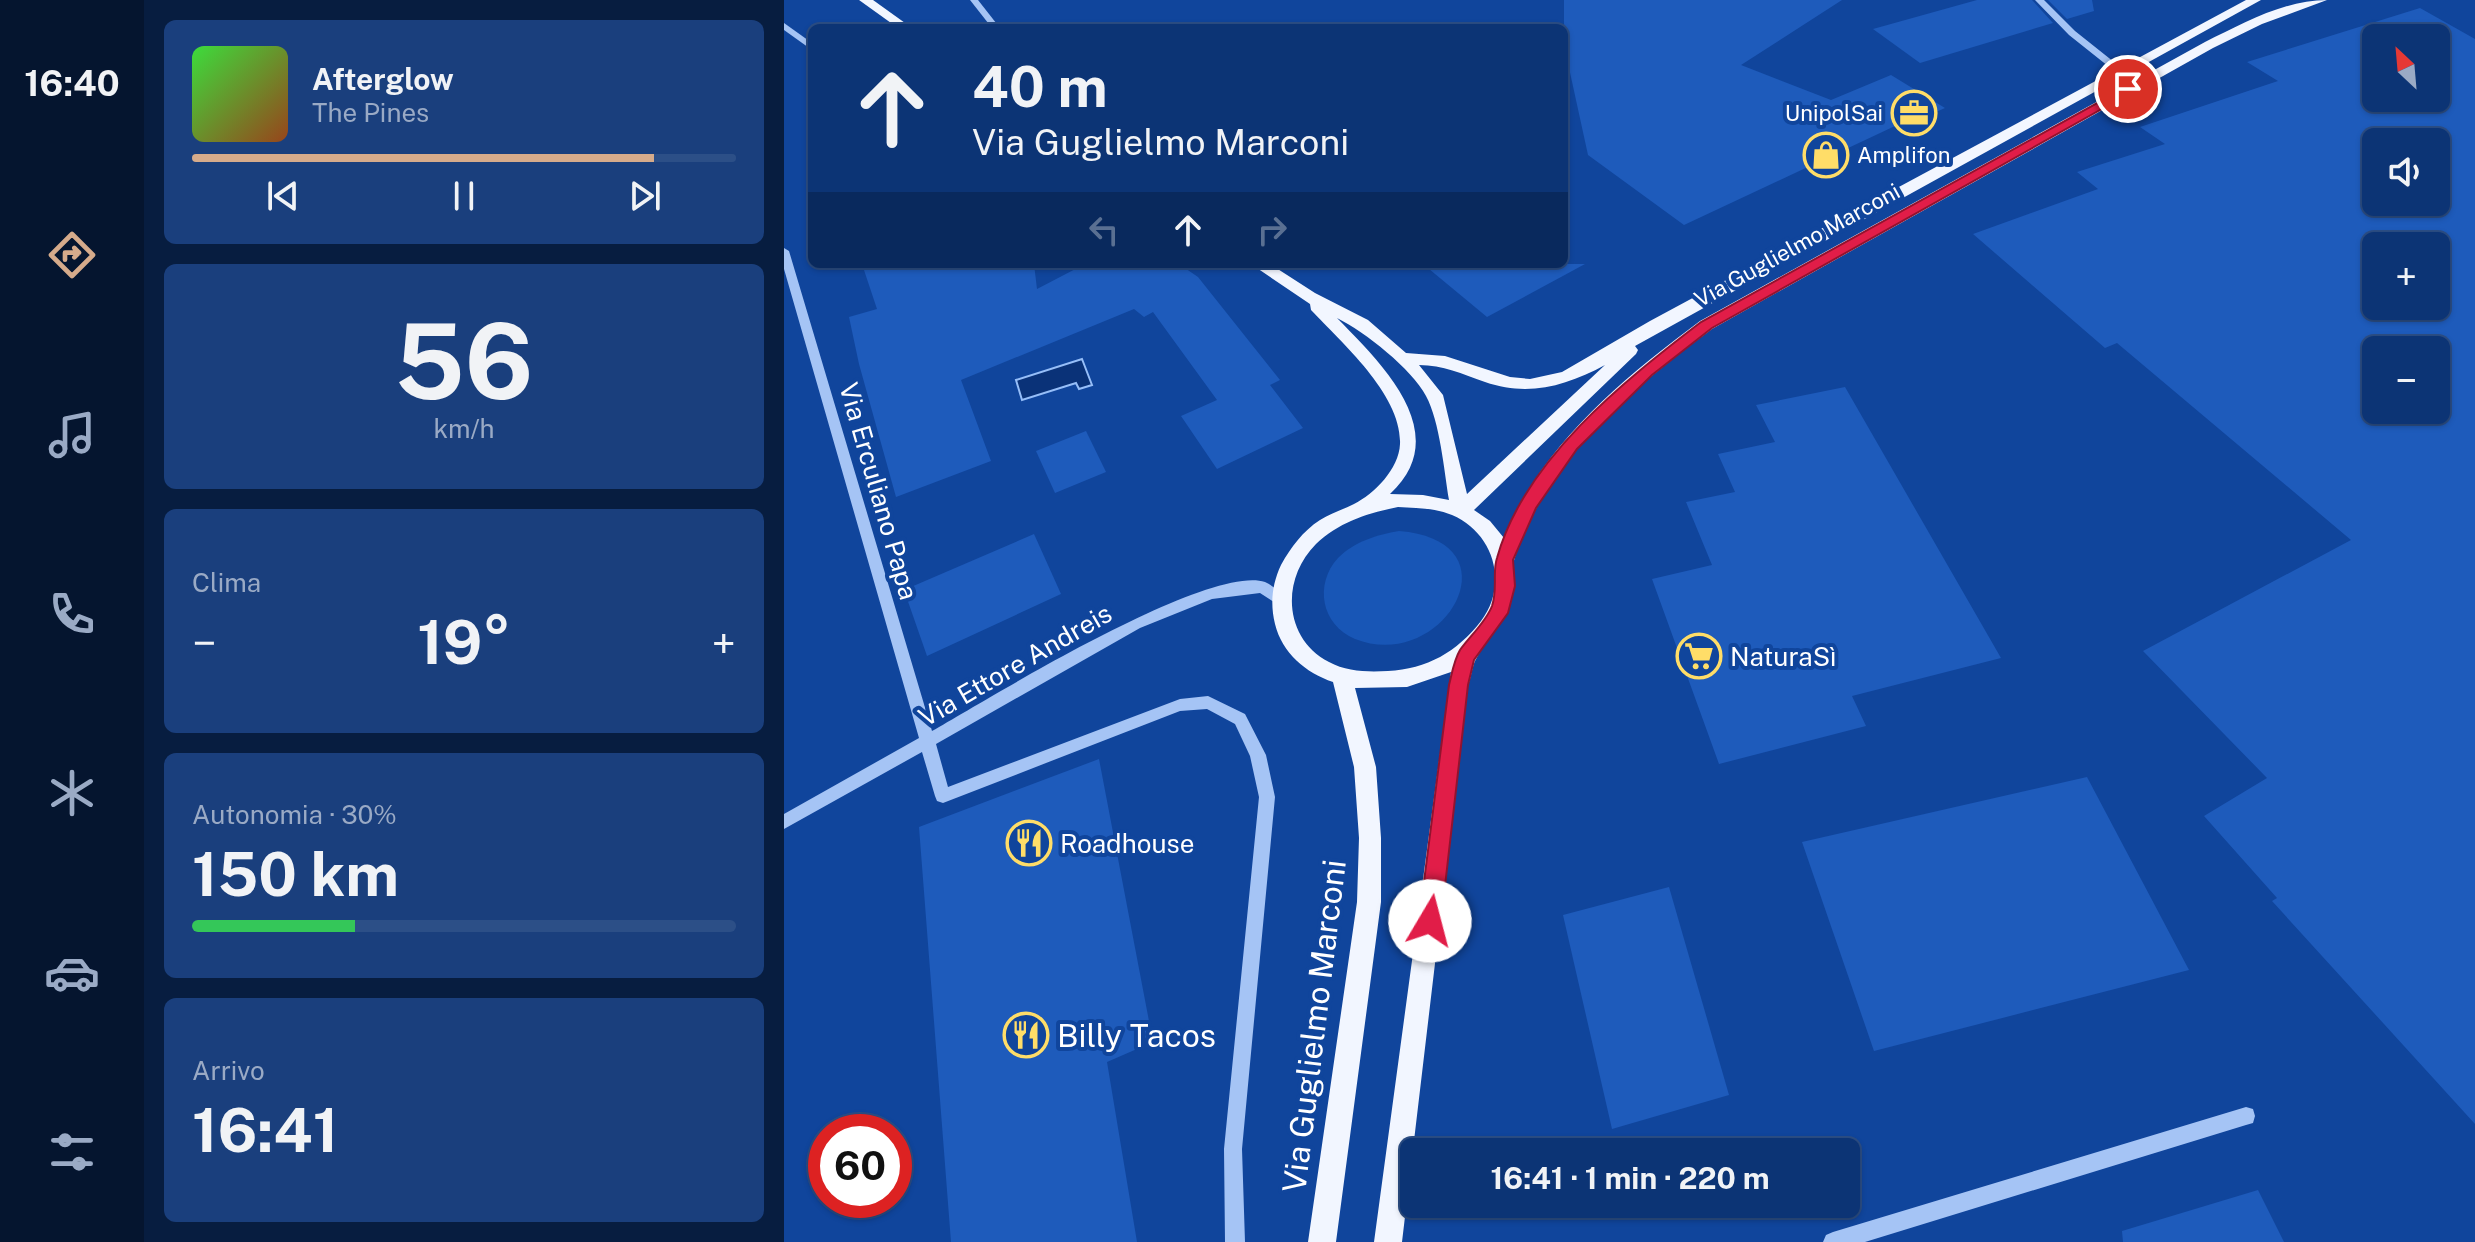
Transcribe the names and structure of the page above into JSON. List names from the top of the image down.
{
  "streets": {
    "main road": ["Via Guglielmo Marconi"],
    "street": ["Via Erculiano Papa", "Via Ettore Andreis"]
  },
  "crossings": [
    ["Via Guglielmo Marconi", "Via Ettore Andreis"],
    ["Via Erculiano Papa", "Via Ettore Andreis"]
  ],
  "places": {
    "office": ["UnipolSai"],
    "shop": ["Amplifon"],
    "supermarket": ["NaturaSì"],
    "restaurant": ["Roadhouse", "Billy Tacos"]
  },
  "north": "top left",
  "page": {
    "tabs": "16:40",
    "map_buttons": ["+", "−"],
    "turn": ["40 m", "Via Guglielmo Marconi"],
    "song": ["Afterglow", "The Pines"],
    "tile": [
      ["56", "km/h"],
      "Clima",
      ["Autonomia · 30%", "150 km"],
      ["Arrivo", "16:41"]
    ],
    "heat": ["−", "19°", "+"],
    "limit": "60",
    "trip": "16:41 · 1 min · 220 m"
  }
}
